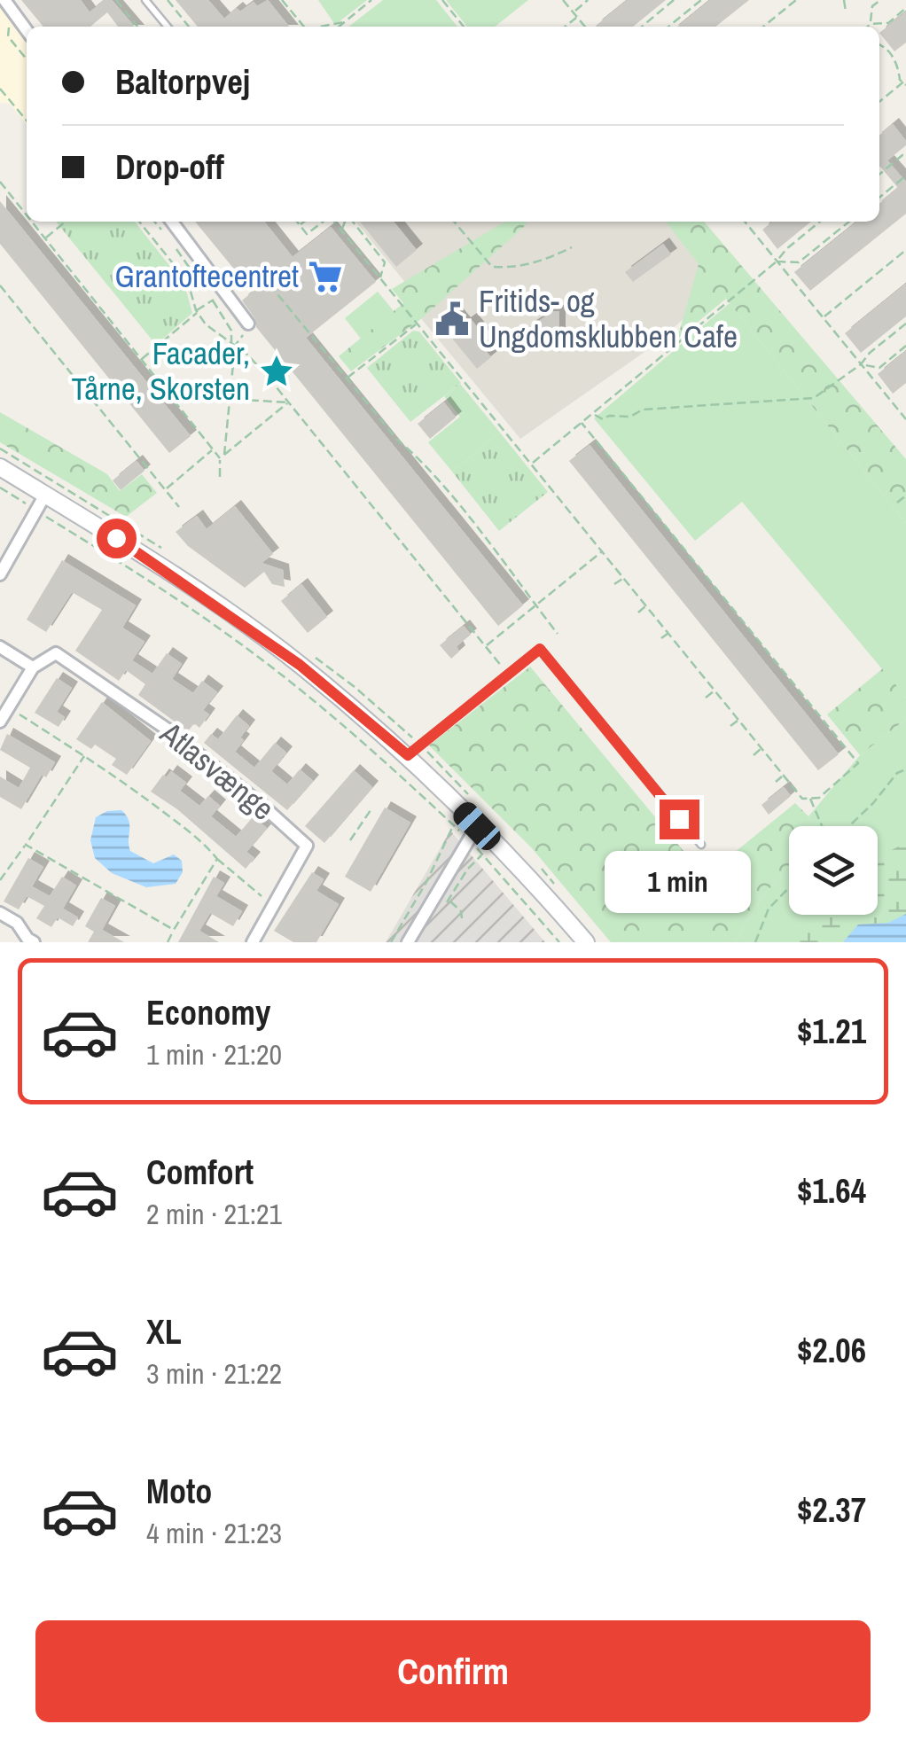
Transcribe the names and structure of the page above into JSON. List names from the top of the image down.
{
  "streets": {
    "street": ["Atlasvænge"]
  },
  "places": {
    "supermarket": ["Grantoftecentret"],
    "public building": ["Fritids- og Ungdomsklubben Cafe"],
    "place": ["Facader, Tårne, Skorsten"]
  },
  "page": {
    "banner": ["Baltorpvej", "Drop-off"],
    "bubble": "1 min",
    "list": [
      {
        "name": "Economy",
        "note": "1 min · 21:20",
        "value": "$1.21"
      },
      {
        "name": "Comfort",
        "note": "2 min · 21:21",
        "value": "$1.64"
      },
      {
        "name": "XL",
        "note": "3 min · 21:22",
        "value": "$2.06"
      },
      {
        "name": "Moto",
        "note": "4 min · 21:23",
        "value": "$2.37"
      }
    ],
    "buttons": "Confirm"
  }
}
